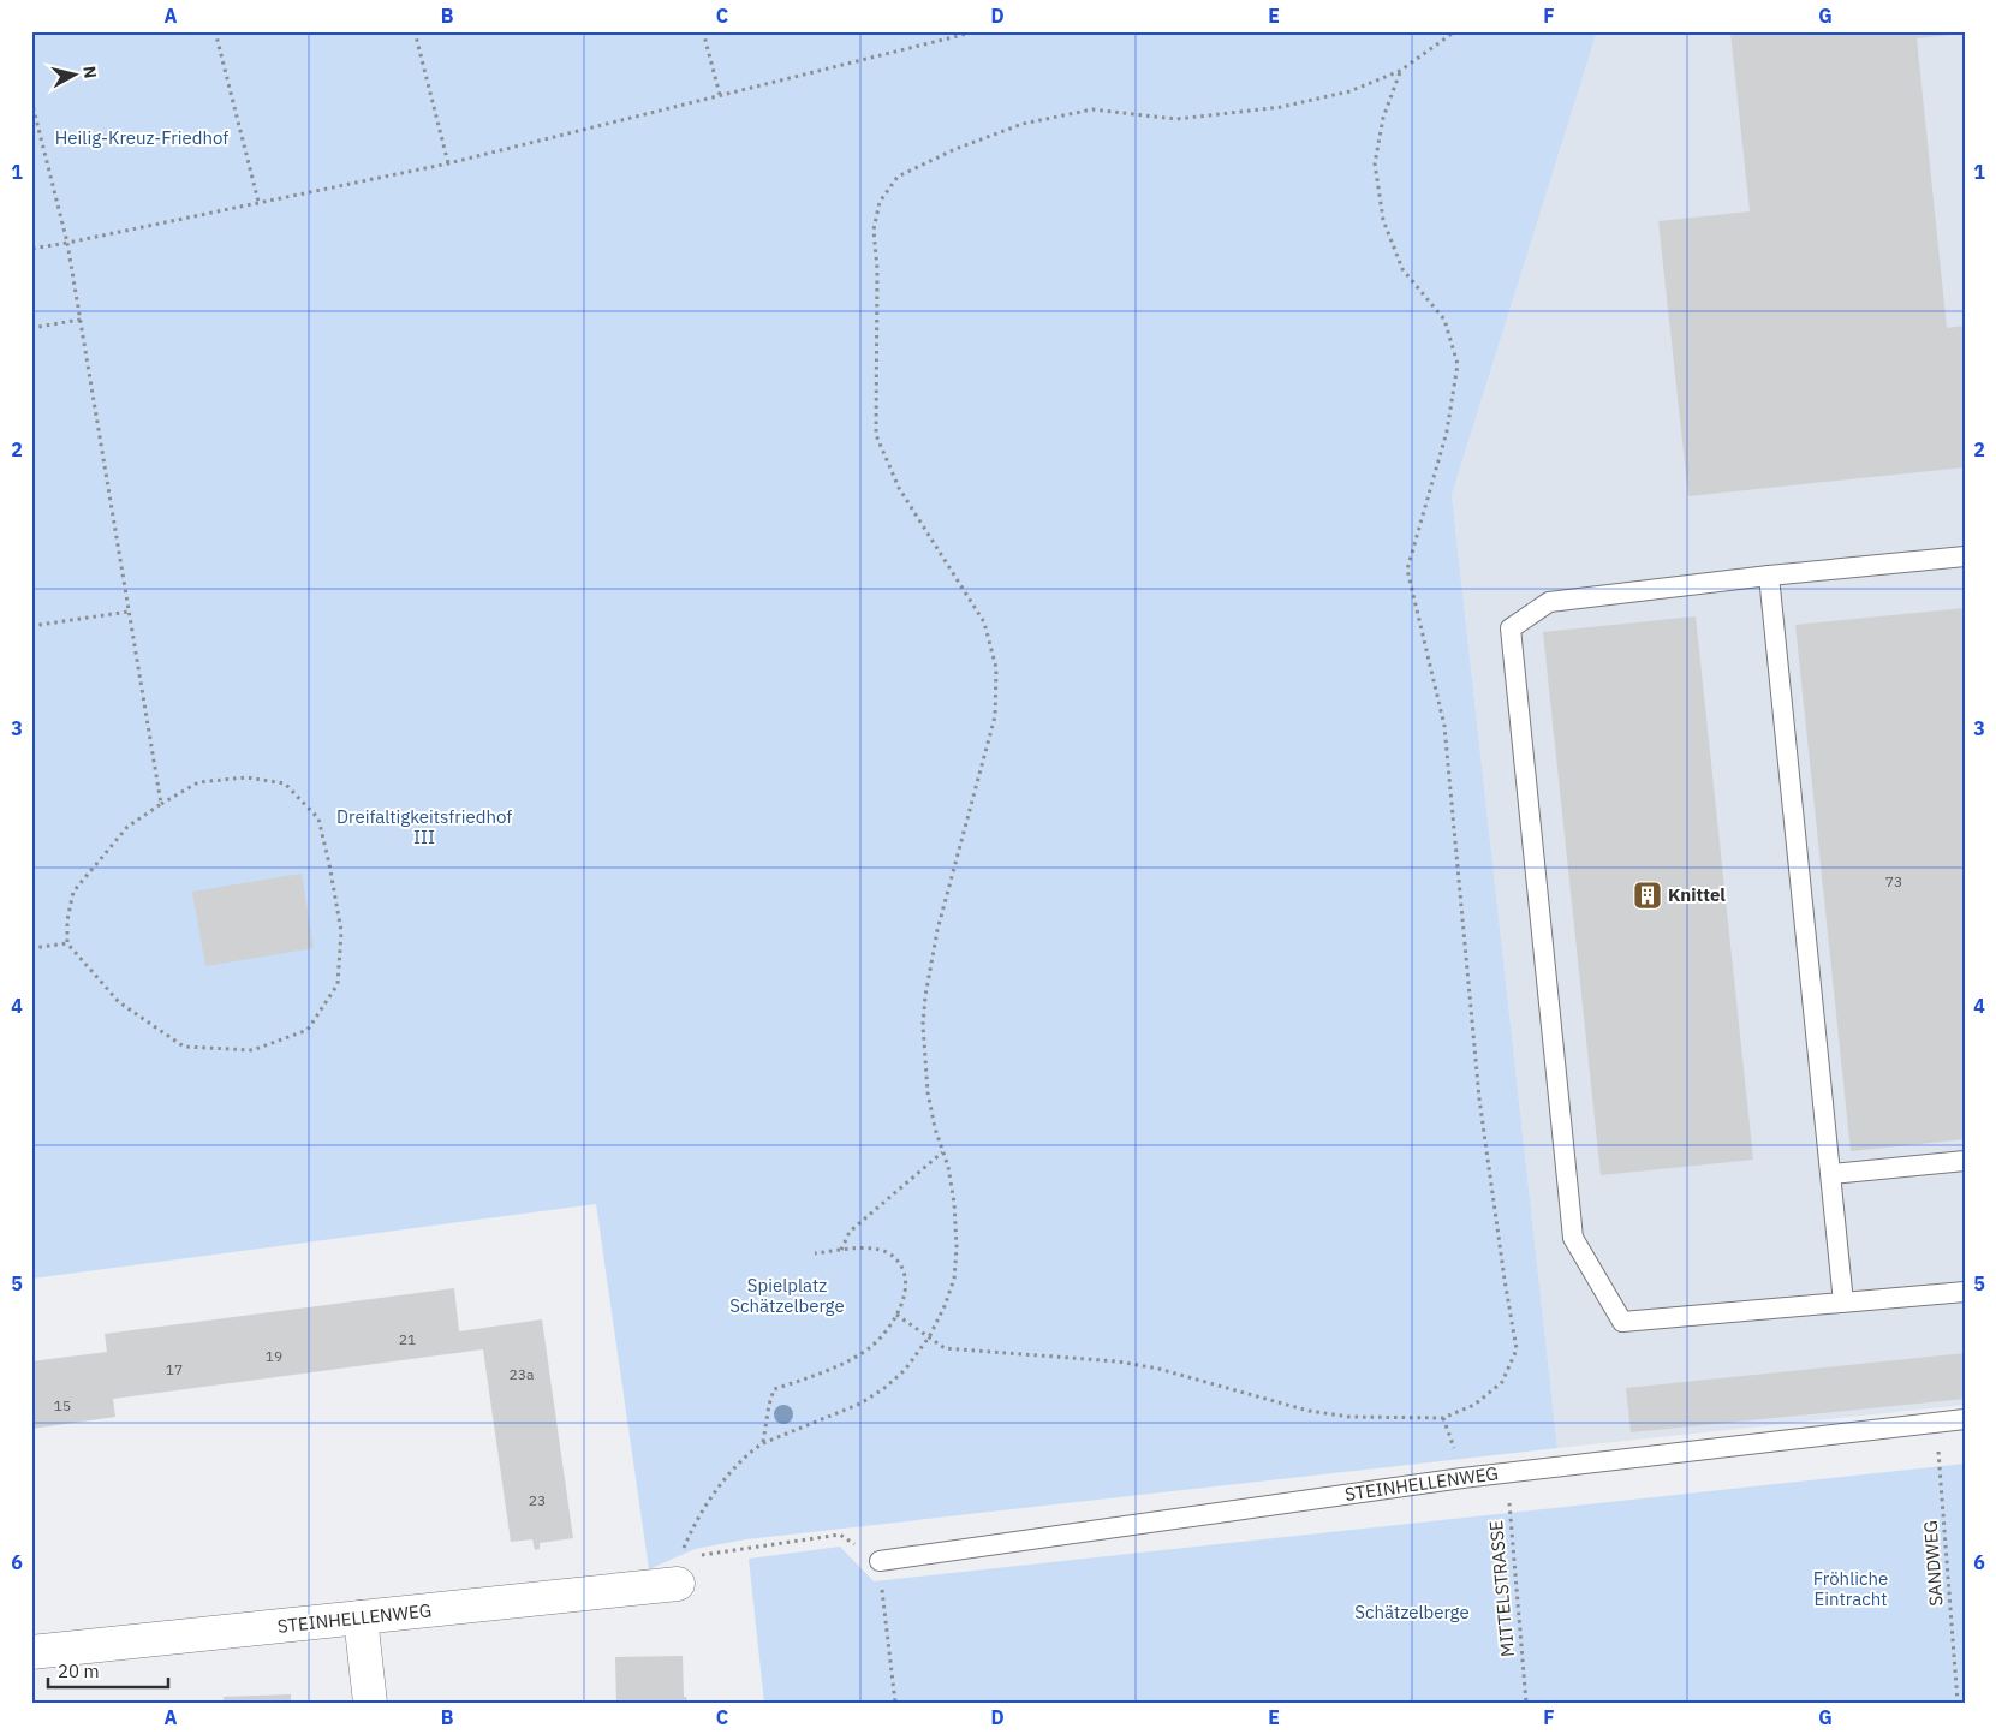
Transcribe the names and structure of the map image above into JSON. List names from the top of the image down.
{
  "streets": {
    "street": ["STEINHELLENWEG"],
    "path": ["SANDWEG", "MITTELSTRASSE"]
  },
  "crossings": [
    ["STEINHELLENWEG", "SANDWEG"],
    ["STEINHELLENWEG", "MITTELSTRASSE"]
  ],
  "parks": [
    "Heilig-Kreuz-Friedhof",
    "Dreifaltigkeitsfriedhof III",
    "Spielplatz Schätzelberge",
    "Fröhliche Eintracht",
    "Schätzelberge"
  ],
  "places": {
    "building": ["Knittel"]
  },
  "house_numbers": [
    "73",
    "21",
    "19",
    "17",
    "23a",
    "15",
    "23"
  ],
  "scale_bar": "20 m",
  "north": "right",
  "grid": {
    "columns": [
      "A",
      "B",
      "C",
      "D",
      "E",
      "F",
      "G"
    ],
    "rows": [
      "1",
      "2",
      "3",
      "4",
      "5",
      "6"
    ]
  }
}
